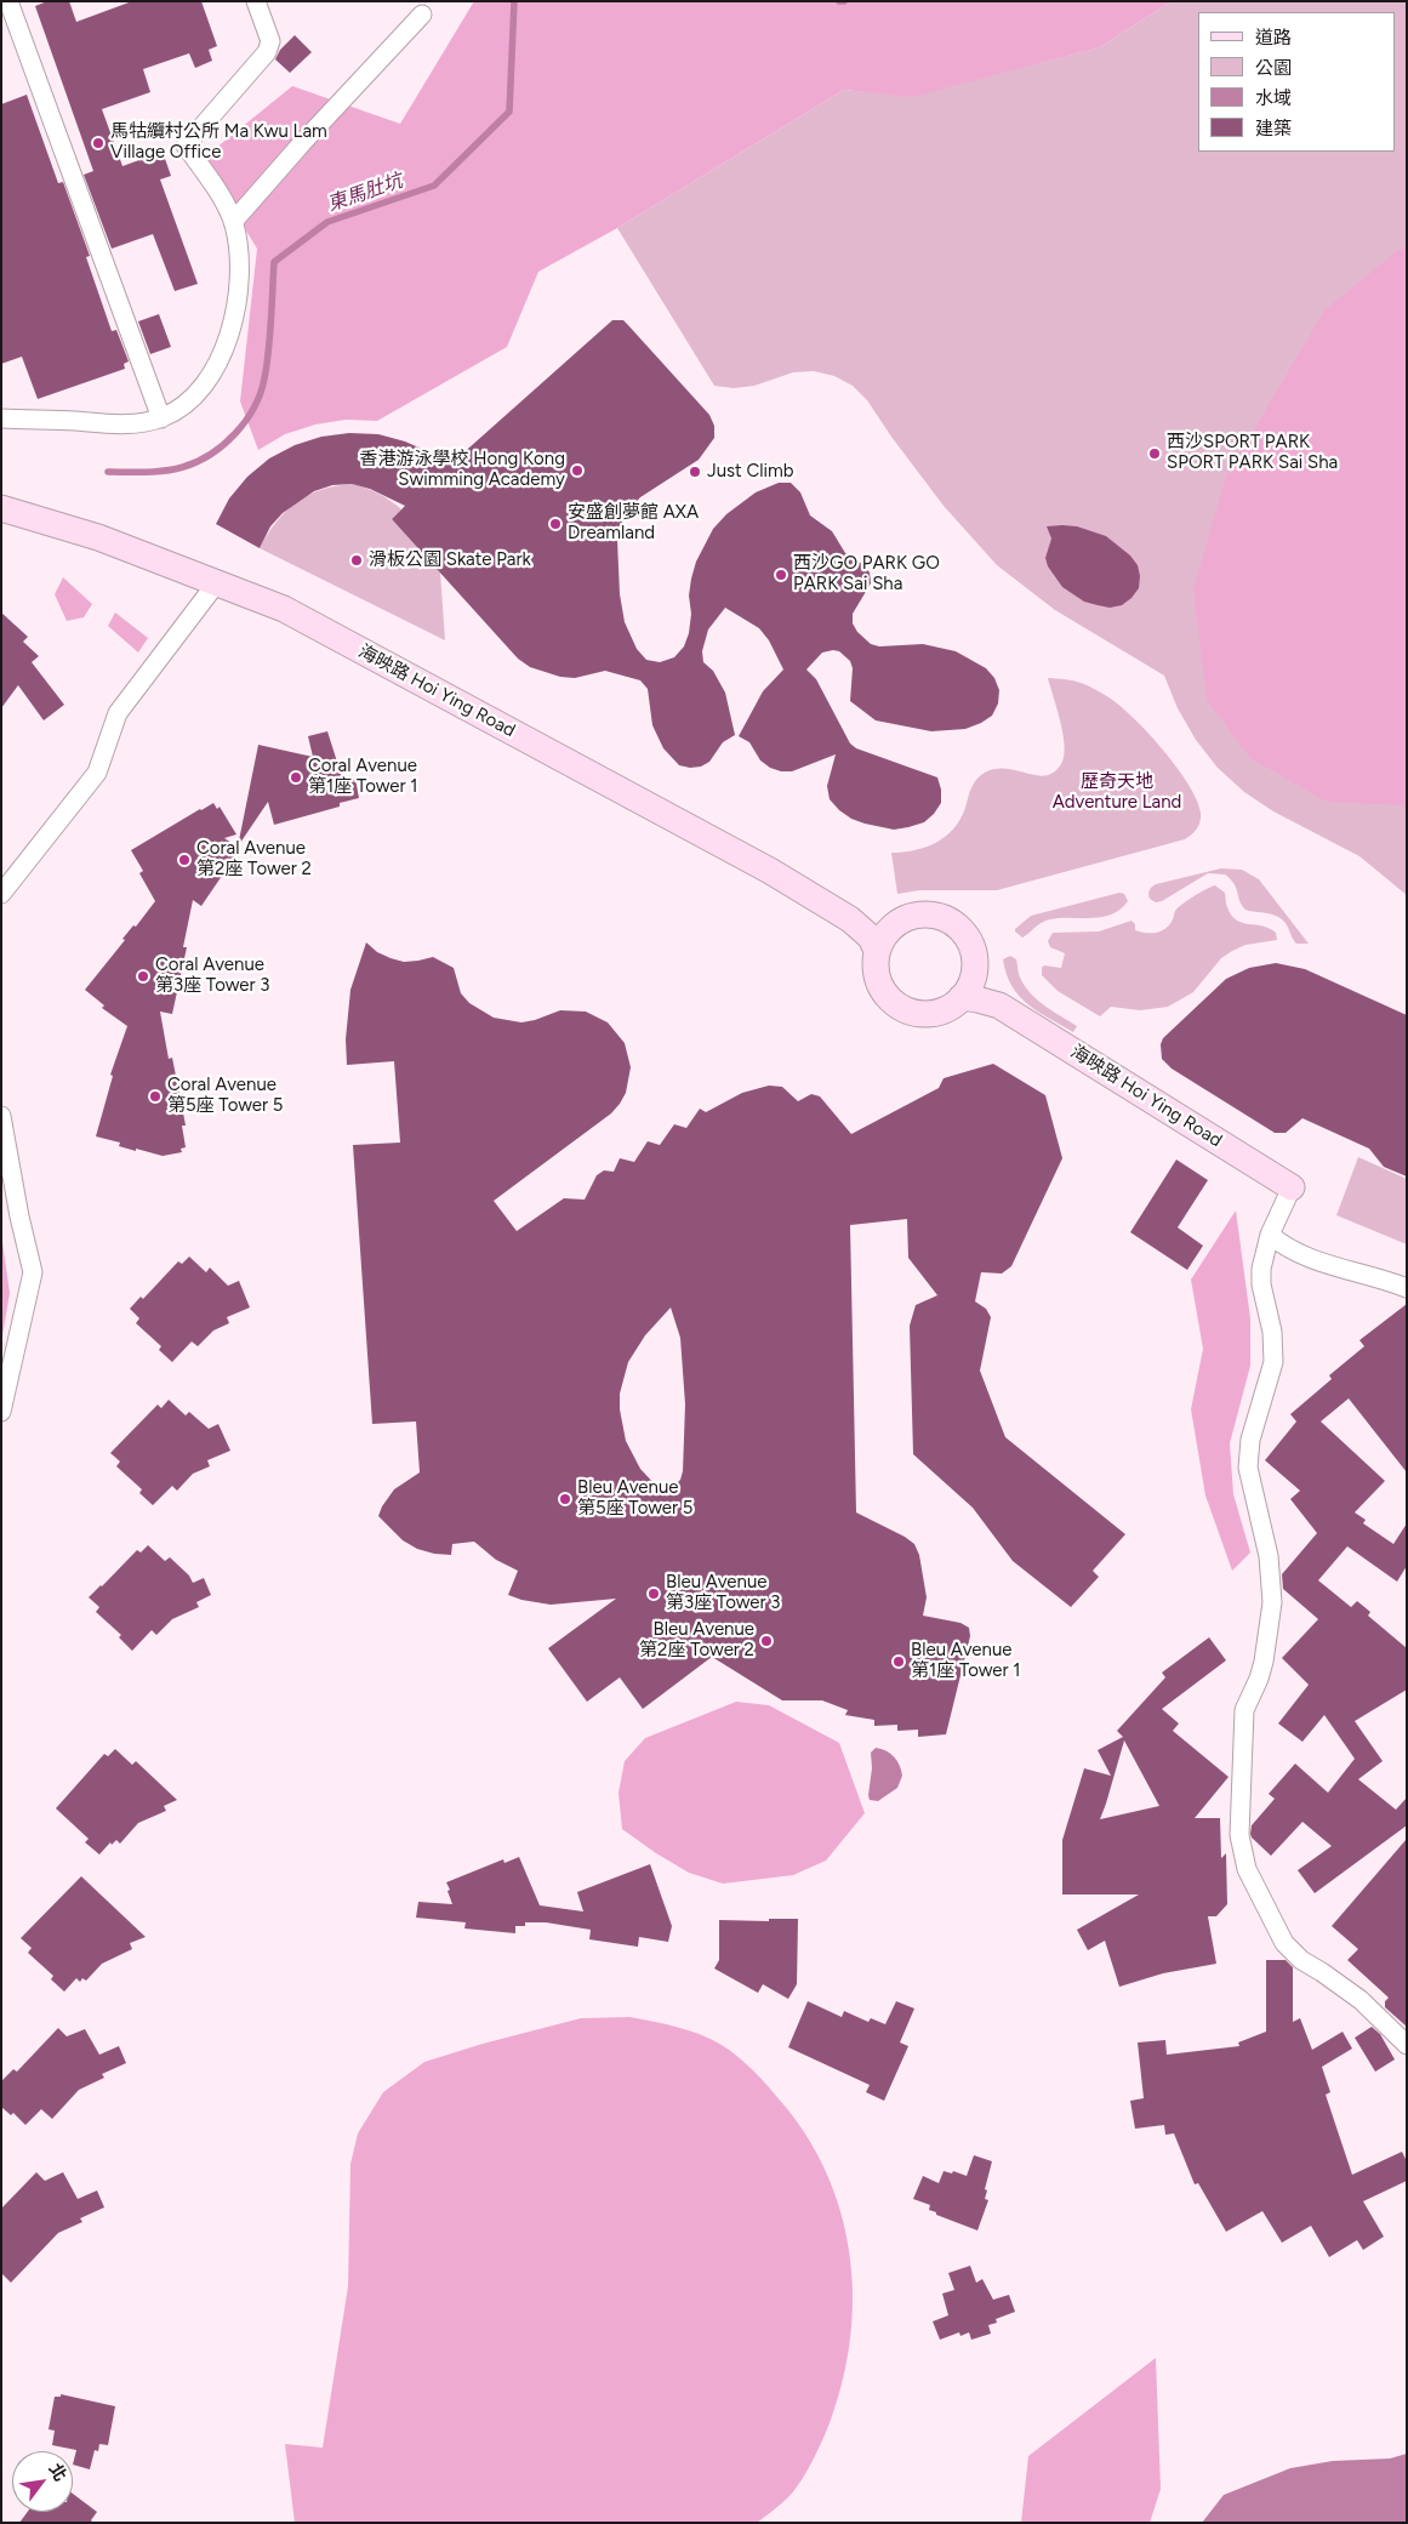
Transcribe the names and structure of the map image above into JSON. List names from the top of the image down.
{
  "streets": {
    "street": ["海映路 Hoi Ying Road"]
  },
  "water": ["東馬肚坑"],
  "parks": ["歷奇天地 Adventure Land"],
  "places": [
    "馬牯纜村公所 Ma Kwu Lam Village Office",
    "西沙SPORT PARK SPORT PARK Sai Sha",
    "香港游泳學校 Hong Kong Swimming Academy",
    "Just Climb",
    "安盛創夢館 AXA Dreamland",
    "滑板公園 Skate Park",
    "西沙GO PARK GO PARK Sai Sha",
    "Coral Avenue 第1座 Tower 1",
    "Coral Avenue 第2座 Tower 2",
    "Coral Avenue 第3座 Tower 3",
    "Coral Avenue 第5座 Tower 5",
    "Bleu Avenue 第5座 Tower 5",
    "Bleu Avenue 第3座 Tower 3",
    "Bleu Avenue 第2座 Tower 2",
    "Bleu Avenue 第1座 Tower 1"
  ],
  "legend": [
    "道路",
    "公園",
    "水域",
    "建築"
  ],
  "north": "top right"
}
